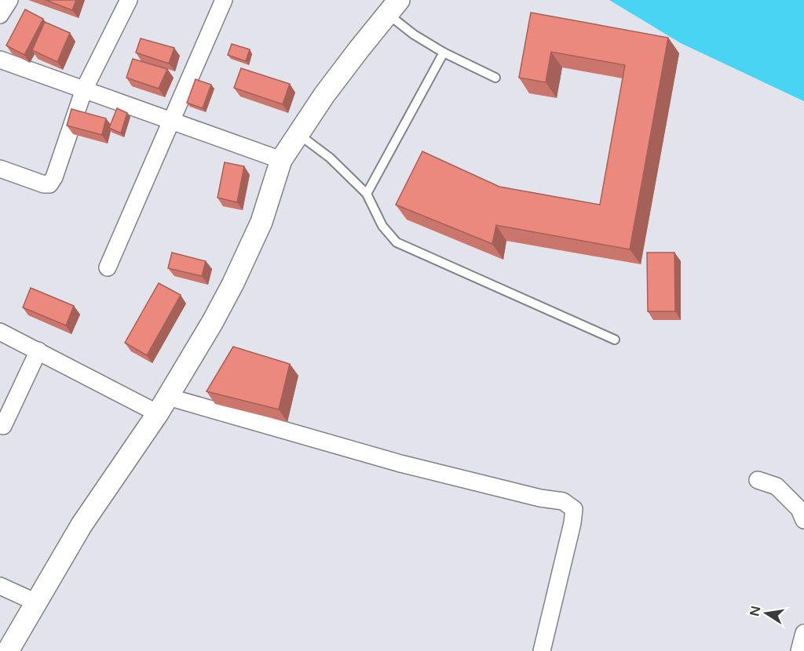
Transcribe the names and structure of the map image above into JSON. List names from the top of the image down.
{
  "north": "left"
}
